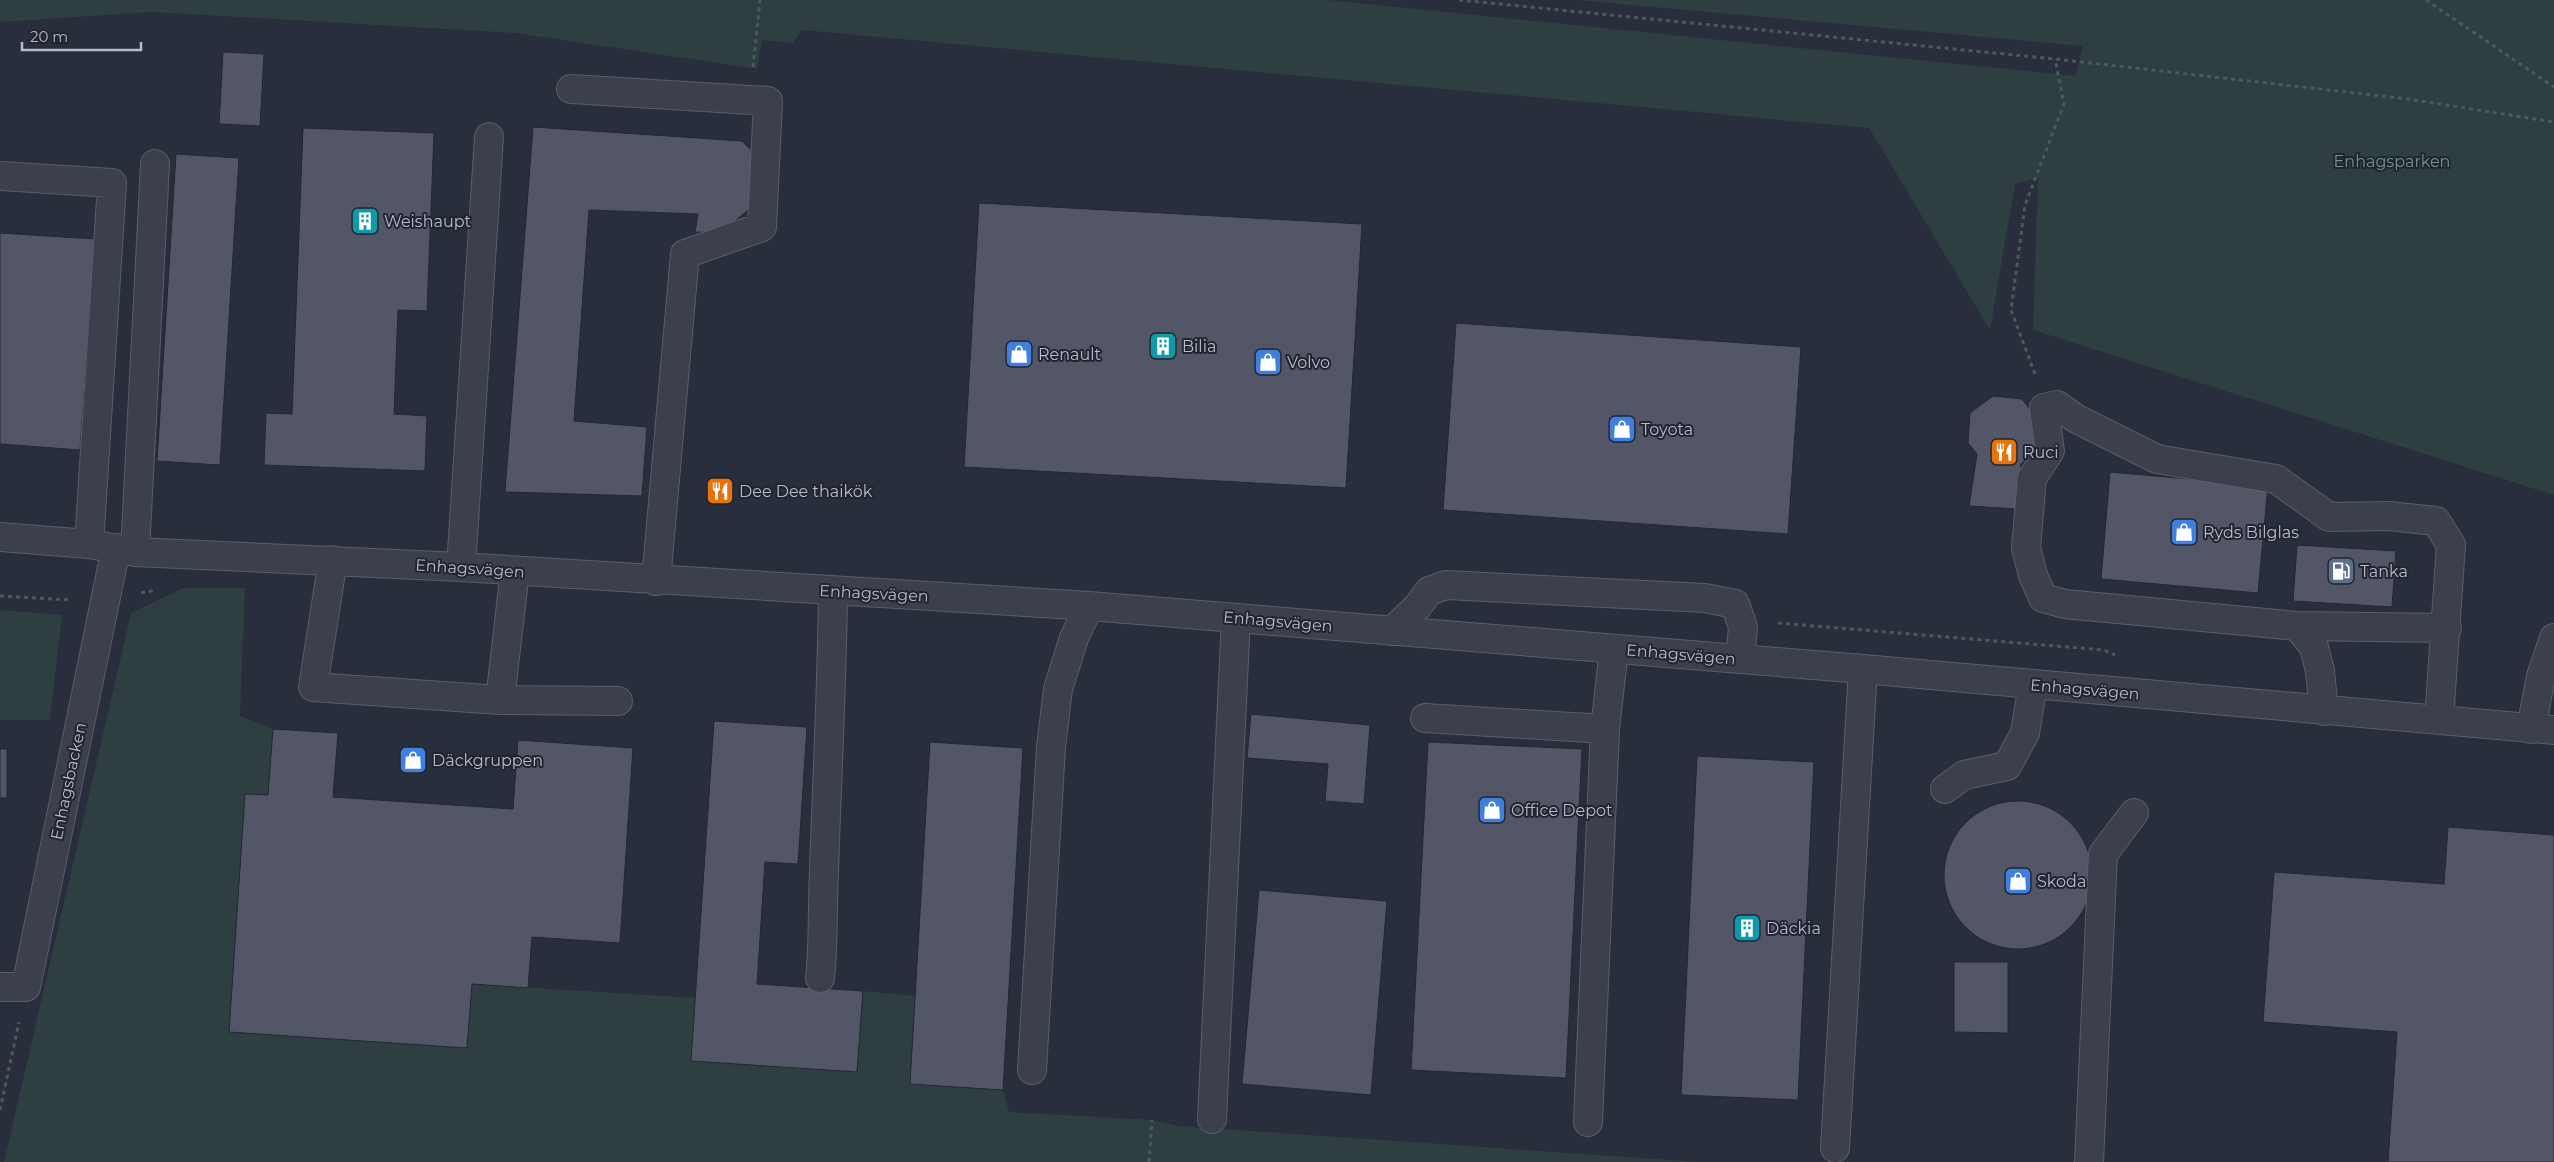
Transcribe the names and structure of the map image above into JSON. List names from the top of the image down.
{
  "streets": {
    "street": ["Enhagsvägen", "Enhagsbacken"]
  },
  "crossings": [
    ["Enhagsvägen", "Enhagsbacken"]
  ],
  "parks": ["Enhagsparken"],
  "places": {
    "building": ["Weishaupt", "Bilia", "Däckia"],
    "shop": [
      "Renault",
      "Volvo",
      "Toyota",
      "Ryds Bilglas",
      "Däckgruppen",
      "Office Depot",
      "Skoda"
    ],
    "restaurant": ["Ruci", "Dee Dee thaikök"],
    "fuel station": ["Tanka"]
  },
  "scale_bar": "20 m"
}
